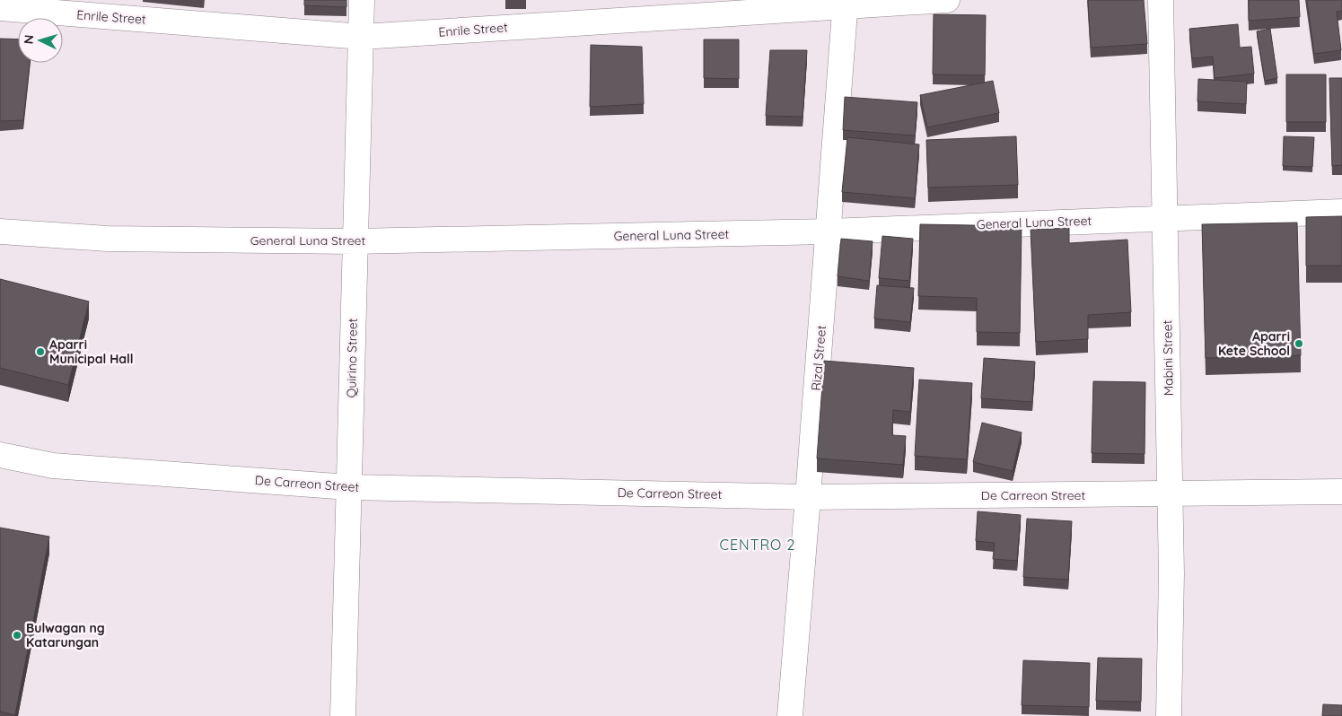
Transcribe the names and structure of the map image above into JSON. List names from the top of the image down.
{
  "streets": {
    "street": [
      "Enrile Street",
      "General Luna Street",
      "Quirino Street",
      "Rizal Street",
      "Mabini Street",
      "De Carreon Street"
    ]
  },
  "crossings": [
    ["Enrile Street", "Quirino Street"],
    ["Enrile Street", "Rizal Street"],
    ["General Luna Street", "Quirino Street"],
    ["General Luna Street", "Rizal Street"],
    ["General Luna Street", "Mabini Street"],
    ["Quirino Street", "De Carreon Street"],
    ["Rizal Street", "De Carreon Street"],
    ["Mabini Street", "De Carreon Street"]
  ],
  "districts": ["CENTRO 2"],
  "places": ["Aparri Kete School", "Aparri Municipal Hall", "Bulwagan ng Katarungan"],
  "north": "left"
}
